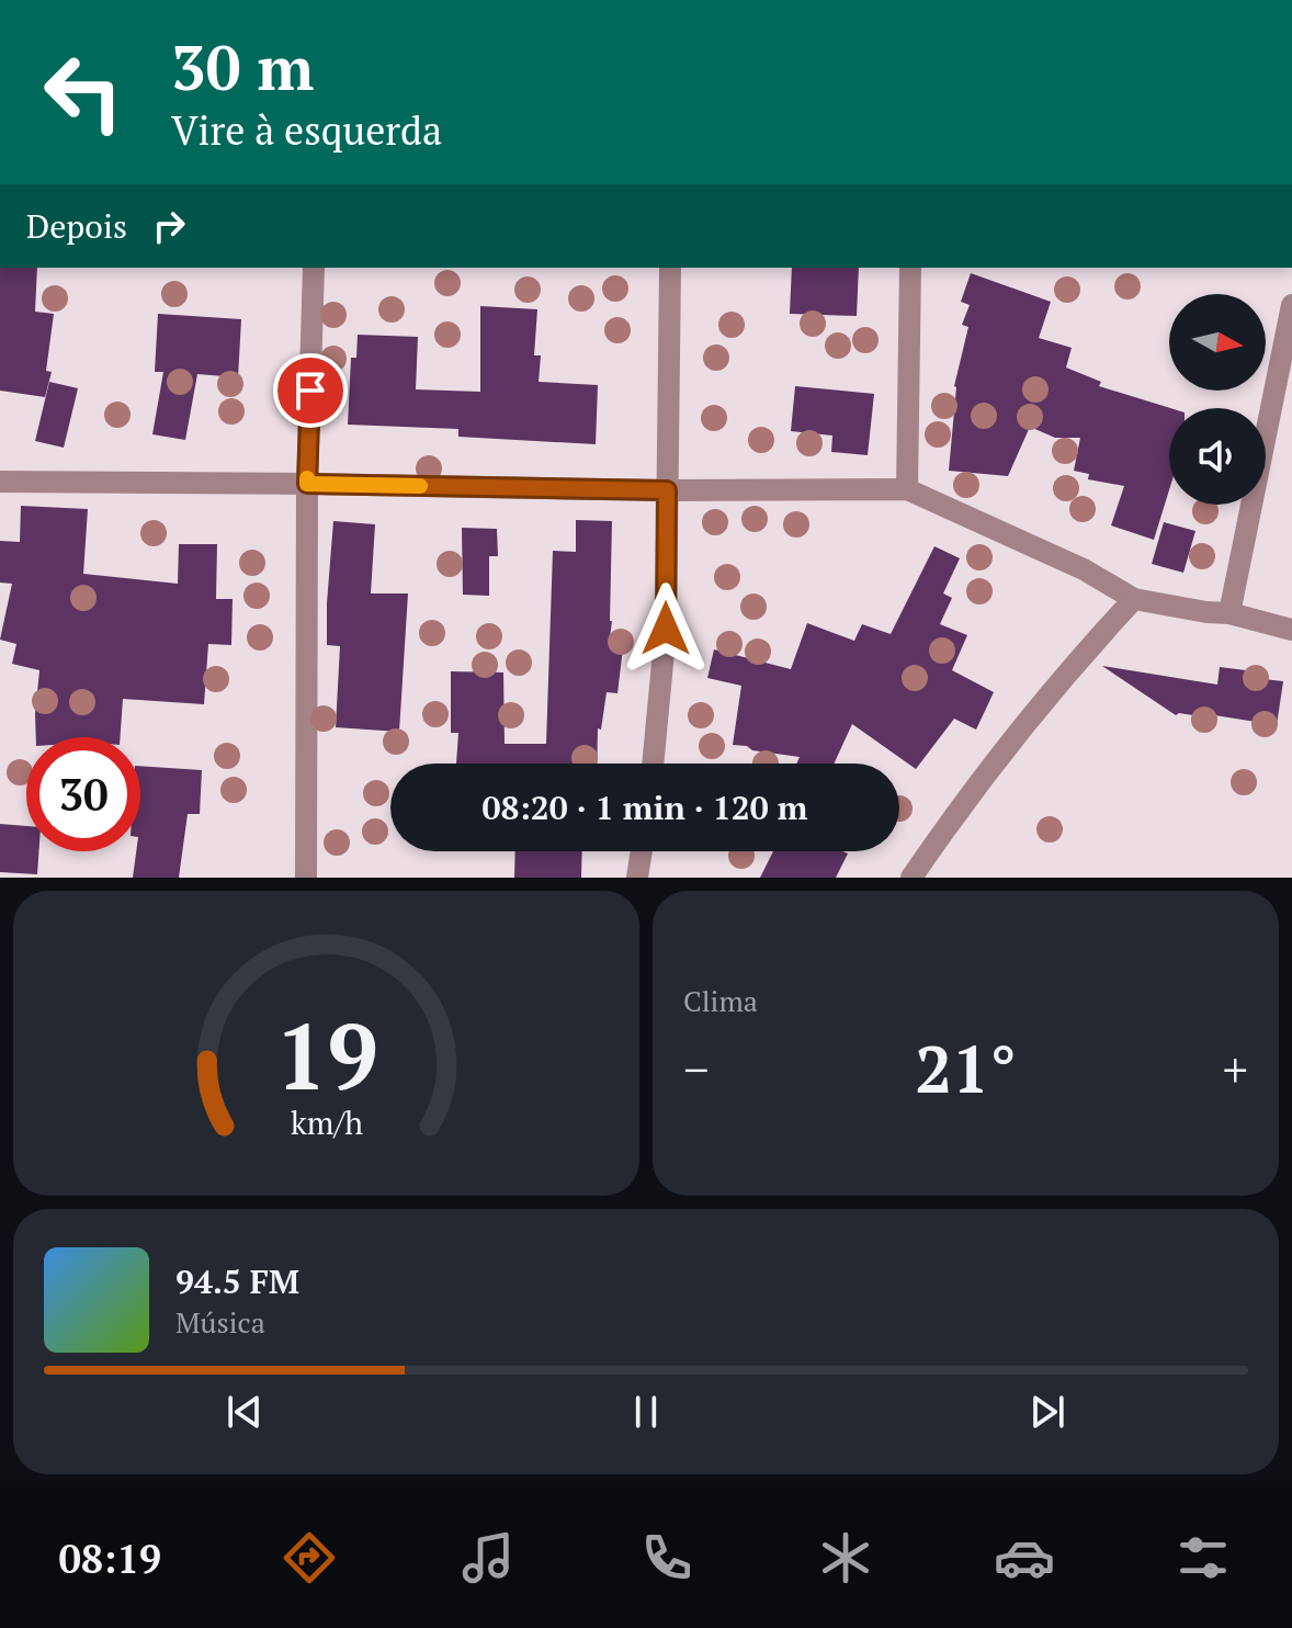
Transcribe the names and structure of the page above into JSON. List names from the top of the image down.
{
  "north": "right",
  "page": {
    "turn": ["30 m", "Vire à esquerda"],
    "then": "Depois",
    "limit": "30",
    "trip": "08:20 · 1 min · 120 m",
    "tile": "Clima",
    "heat": ["−", "21°", "+"],
    "song": ["94.5 FM", "Música"],
    "tabs": "08:19",
    "gauge": ["19", "km/h"]
  }
}
